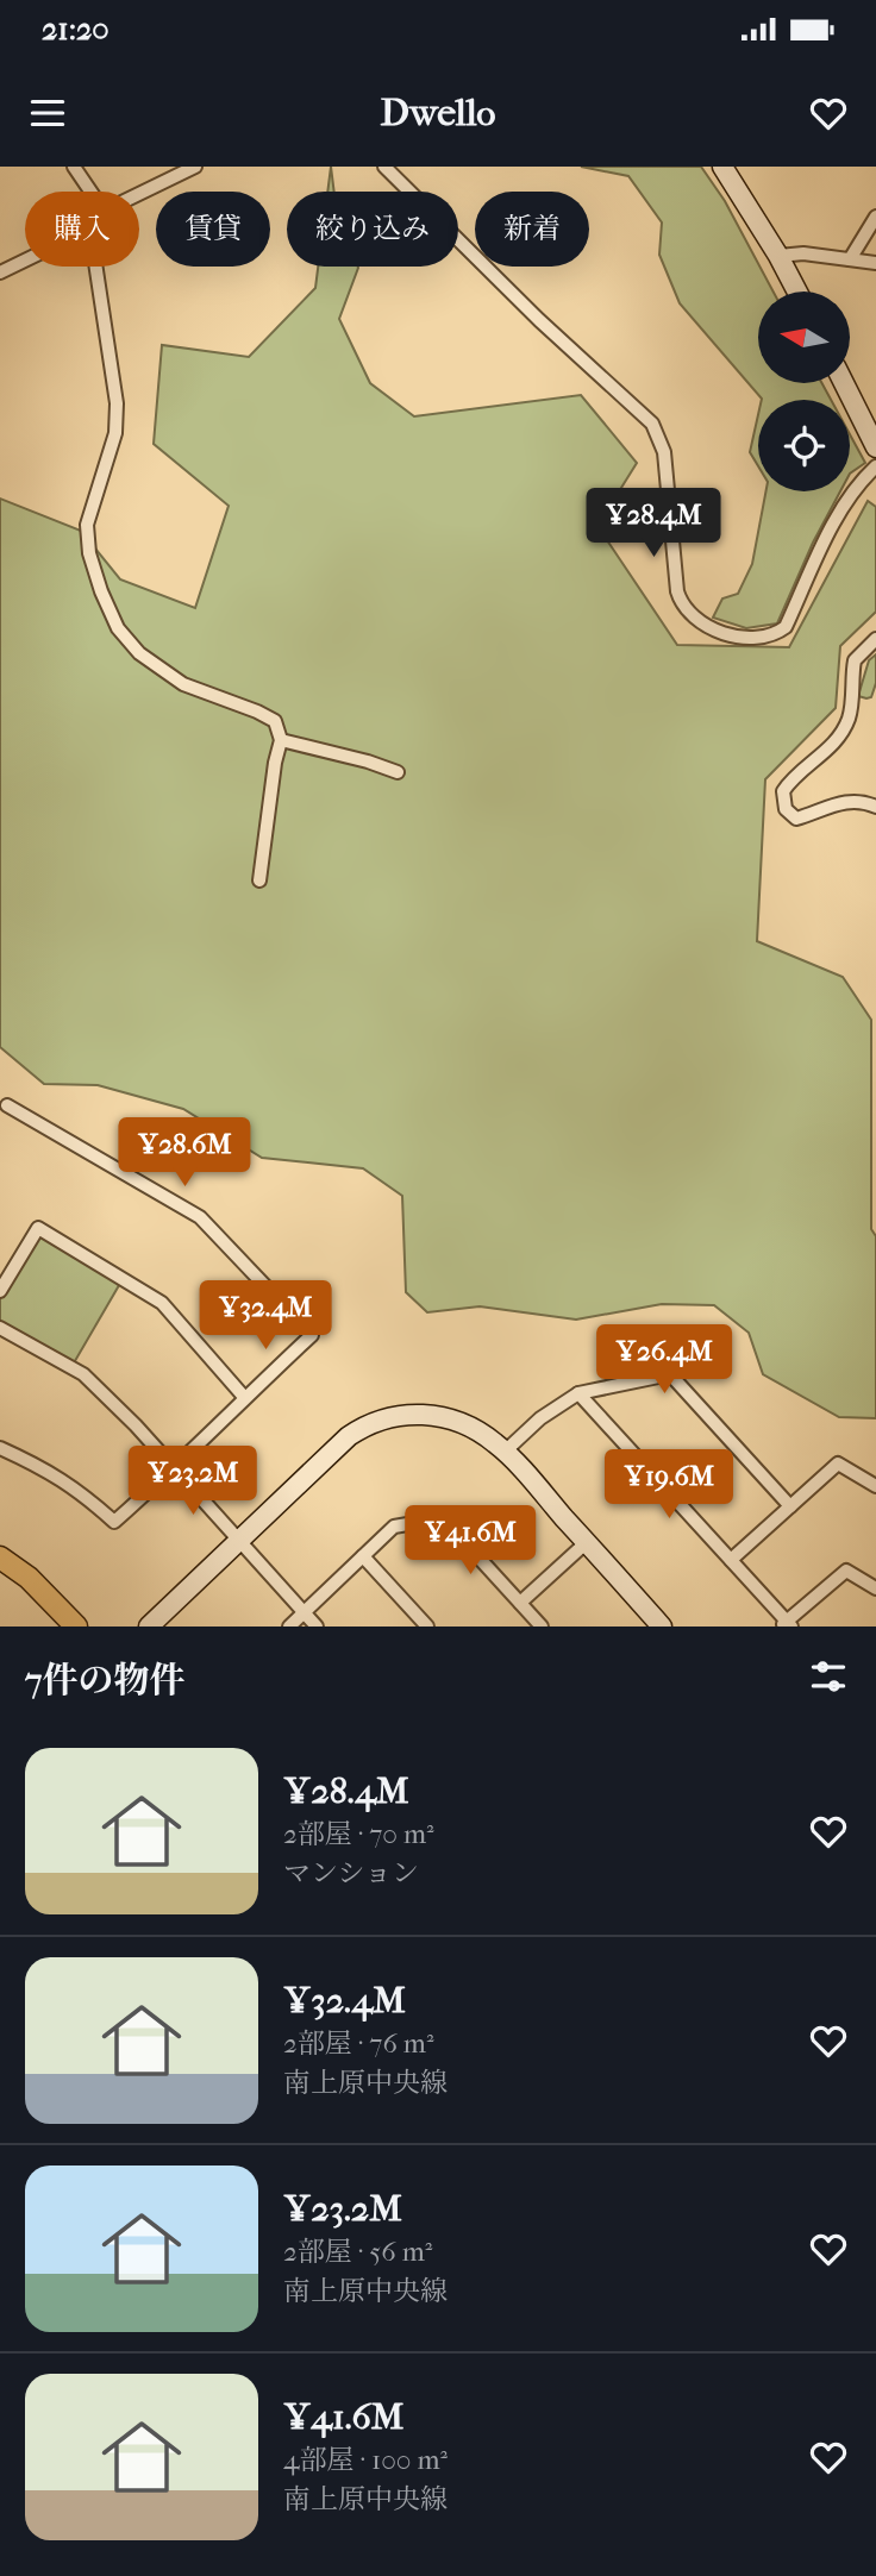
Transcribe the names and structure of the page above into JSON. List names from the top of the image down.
{
  "north": "left",
  "page": {
    "status": "21:20",
    "header": "Dwello",
    "chip": [
      "購入",
      "賃貸",
      "絞り込み",
      "新着"
    ],
    "price": [
      "¥28.4M",
      "¥28.6M",
      "¥32.4M",
      "¥26.4M",
      "¥23.2M",
      "¥19.6M",
      "¥41.6M"
    ],
    "heading": "7件の物件",
    "list": [
      {
        "name": "¥28.4M",
        "note": "2部屋 · 70 m² · マンション"
      },
      {
        "name": "¥32.4M",
        "note": "2部屋 · 76 m² · 南上原中央線"
      },
      {
        "name": "¥23.2M",
        "note": "2部屋 · 56 m² · 南上原中央線"
      },
      {
        "name": "¥41.6M",
        "note": "4部屋 · 100 m² · 南上原中央線"
      }
    ]
  }
}
